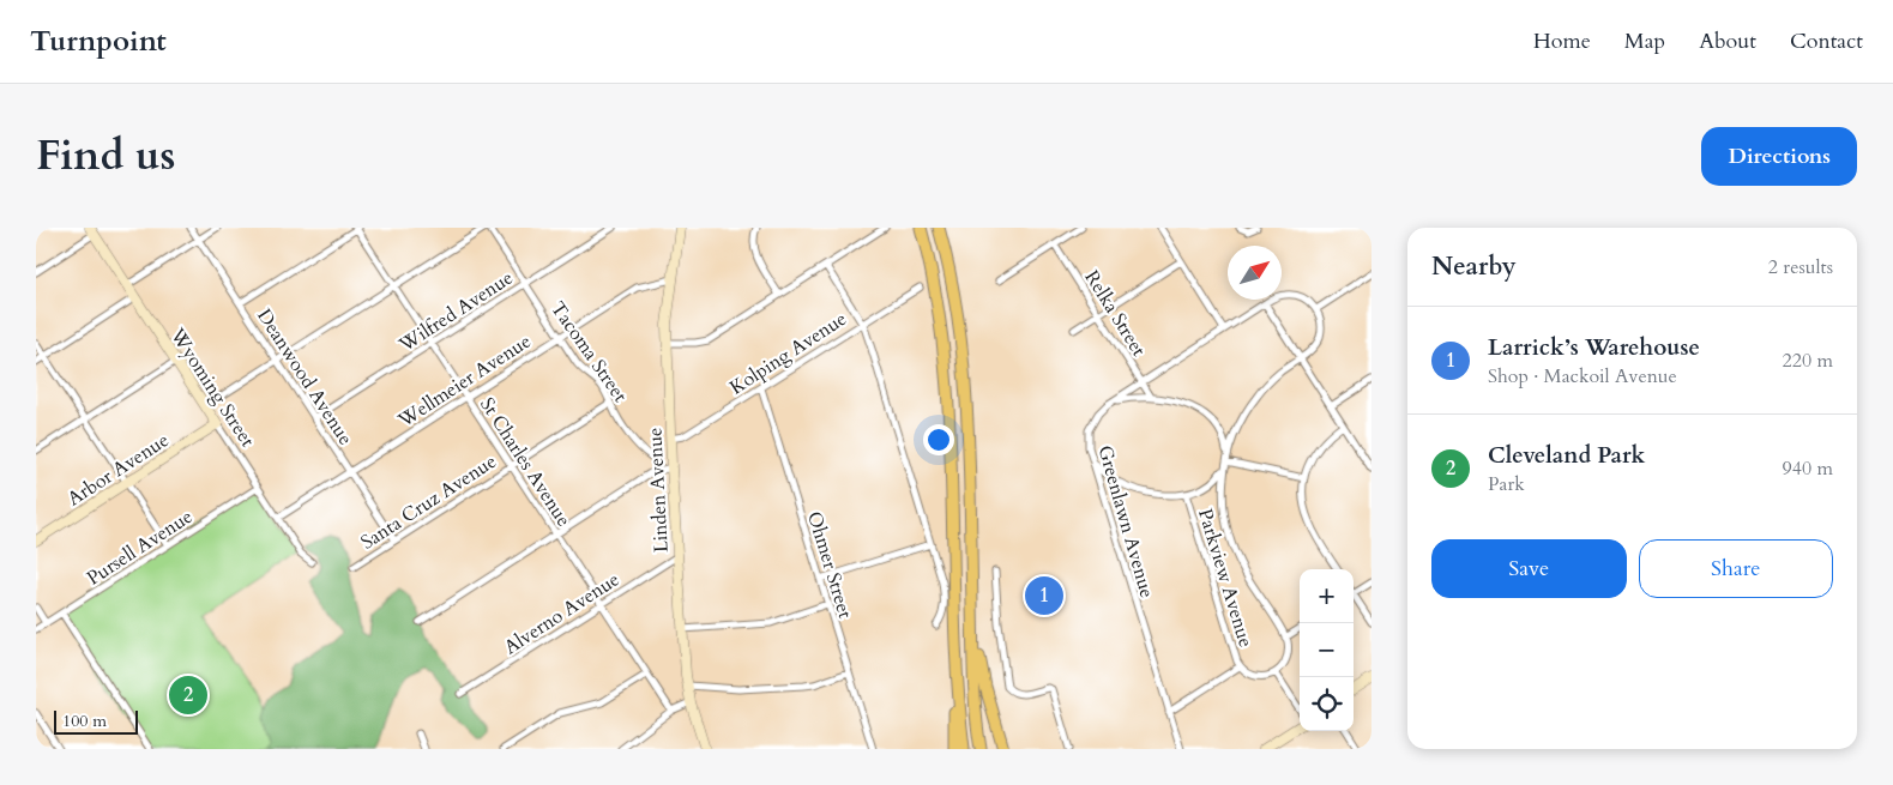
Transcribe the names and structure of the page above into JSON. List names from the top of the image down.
{
  "streets": {
    "main road": ["Wyoming Street", "Arbor Avenue", "Linden Avenue"],
    "street": [
      "Wilfred Avenue",
      "Relka Street",
      "Tacoma Street",
      "Kolping Avenue",
      "Deanwood Avenue",
      "Wellmeier Avenue",
      "St Charles Avenue",
      "Santa Cruz Avenue",
      "Greenlawn Avenue",
      "Pursell Avenue",
      "Ohmer Street",
      "Parkview Avenue",
      "Alverno Avenue"
    ]
  },
  "crossings": [
    ["Wilfred Avenue", "Tacoma Street"],
    ["Wilfred Avenue", "Deanwood Avenue"],
    ["Wilfred Avenue", "St Charles Avenue"],
    ["Relka Street", "Greenlawn Avenue"],
    ["Relka Street", "Parkview Avenue"],
    ["Tacoma Street", "Wellmeier Avenue"],
    ["Tacoma Street", "Santa Cruz Avenue"],
    ["Kolping Avenue", "Linden Avenue"],
    ["Kolping Avenue", "Ohmer Street"],
    ["Deanwood Avenue", "Wellmeier Avenue"],
    ["Deanwood Avenue", "Santa Cruz Avenue"],
    ["Wellmeier Avenue", "Wyoming Street"],
    ["Wellmeier Avenue", "St Charles Avenue"],
    ["Wellmeier Avenue", "Linden Avenue"],
    ["Wyoming Street", "Arbor Avenue"],
    ["Wyoming Street", "Pursell Avenue"],
    ["St Charles Avenue", "Santa Cruz Avenue"],
    ["St Charles Avenue", "Alverno Avenue"],
    ["Linden Avenue", "Alverno Avenue"],
    ["Greenlawn Avenue", "Parkview Avenue"]
  ],
  "scale_bar": "100 m",
  "north": "top right",
  "page": {
    "header": "Turnpoint",
    "nav": [
      "Home",
      "Map",
      "About",
      "Contact"
    ],
    "title": "Find us",
    "buttons": [
      "Directions",
      ["Save", "Share"]
    ],
    "heading": ["Nearby", "2 results"],
    "list": [
      {
        "mark": "1",
        "name": "Larrick’s Warehouse",
        "note": "Shop · Mackoil Avenue",
        "value": "220 m"
      },
      {
        "mark": "2",
        "name": "Cleveland Park",
        "note": "Park",
        "value": "940 m"
      }
    ],
    "map_buttons": ["+", "−"],
    "pins": ["1", "2"],
    "scale": "100 m"
  }
}
